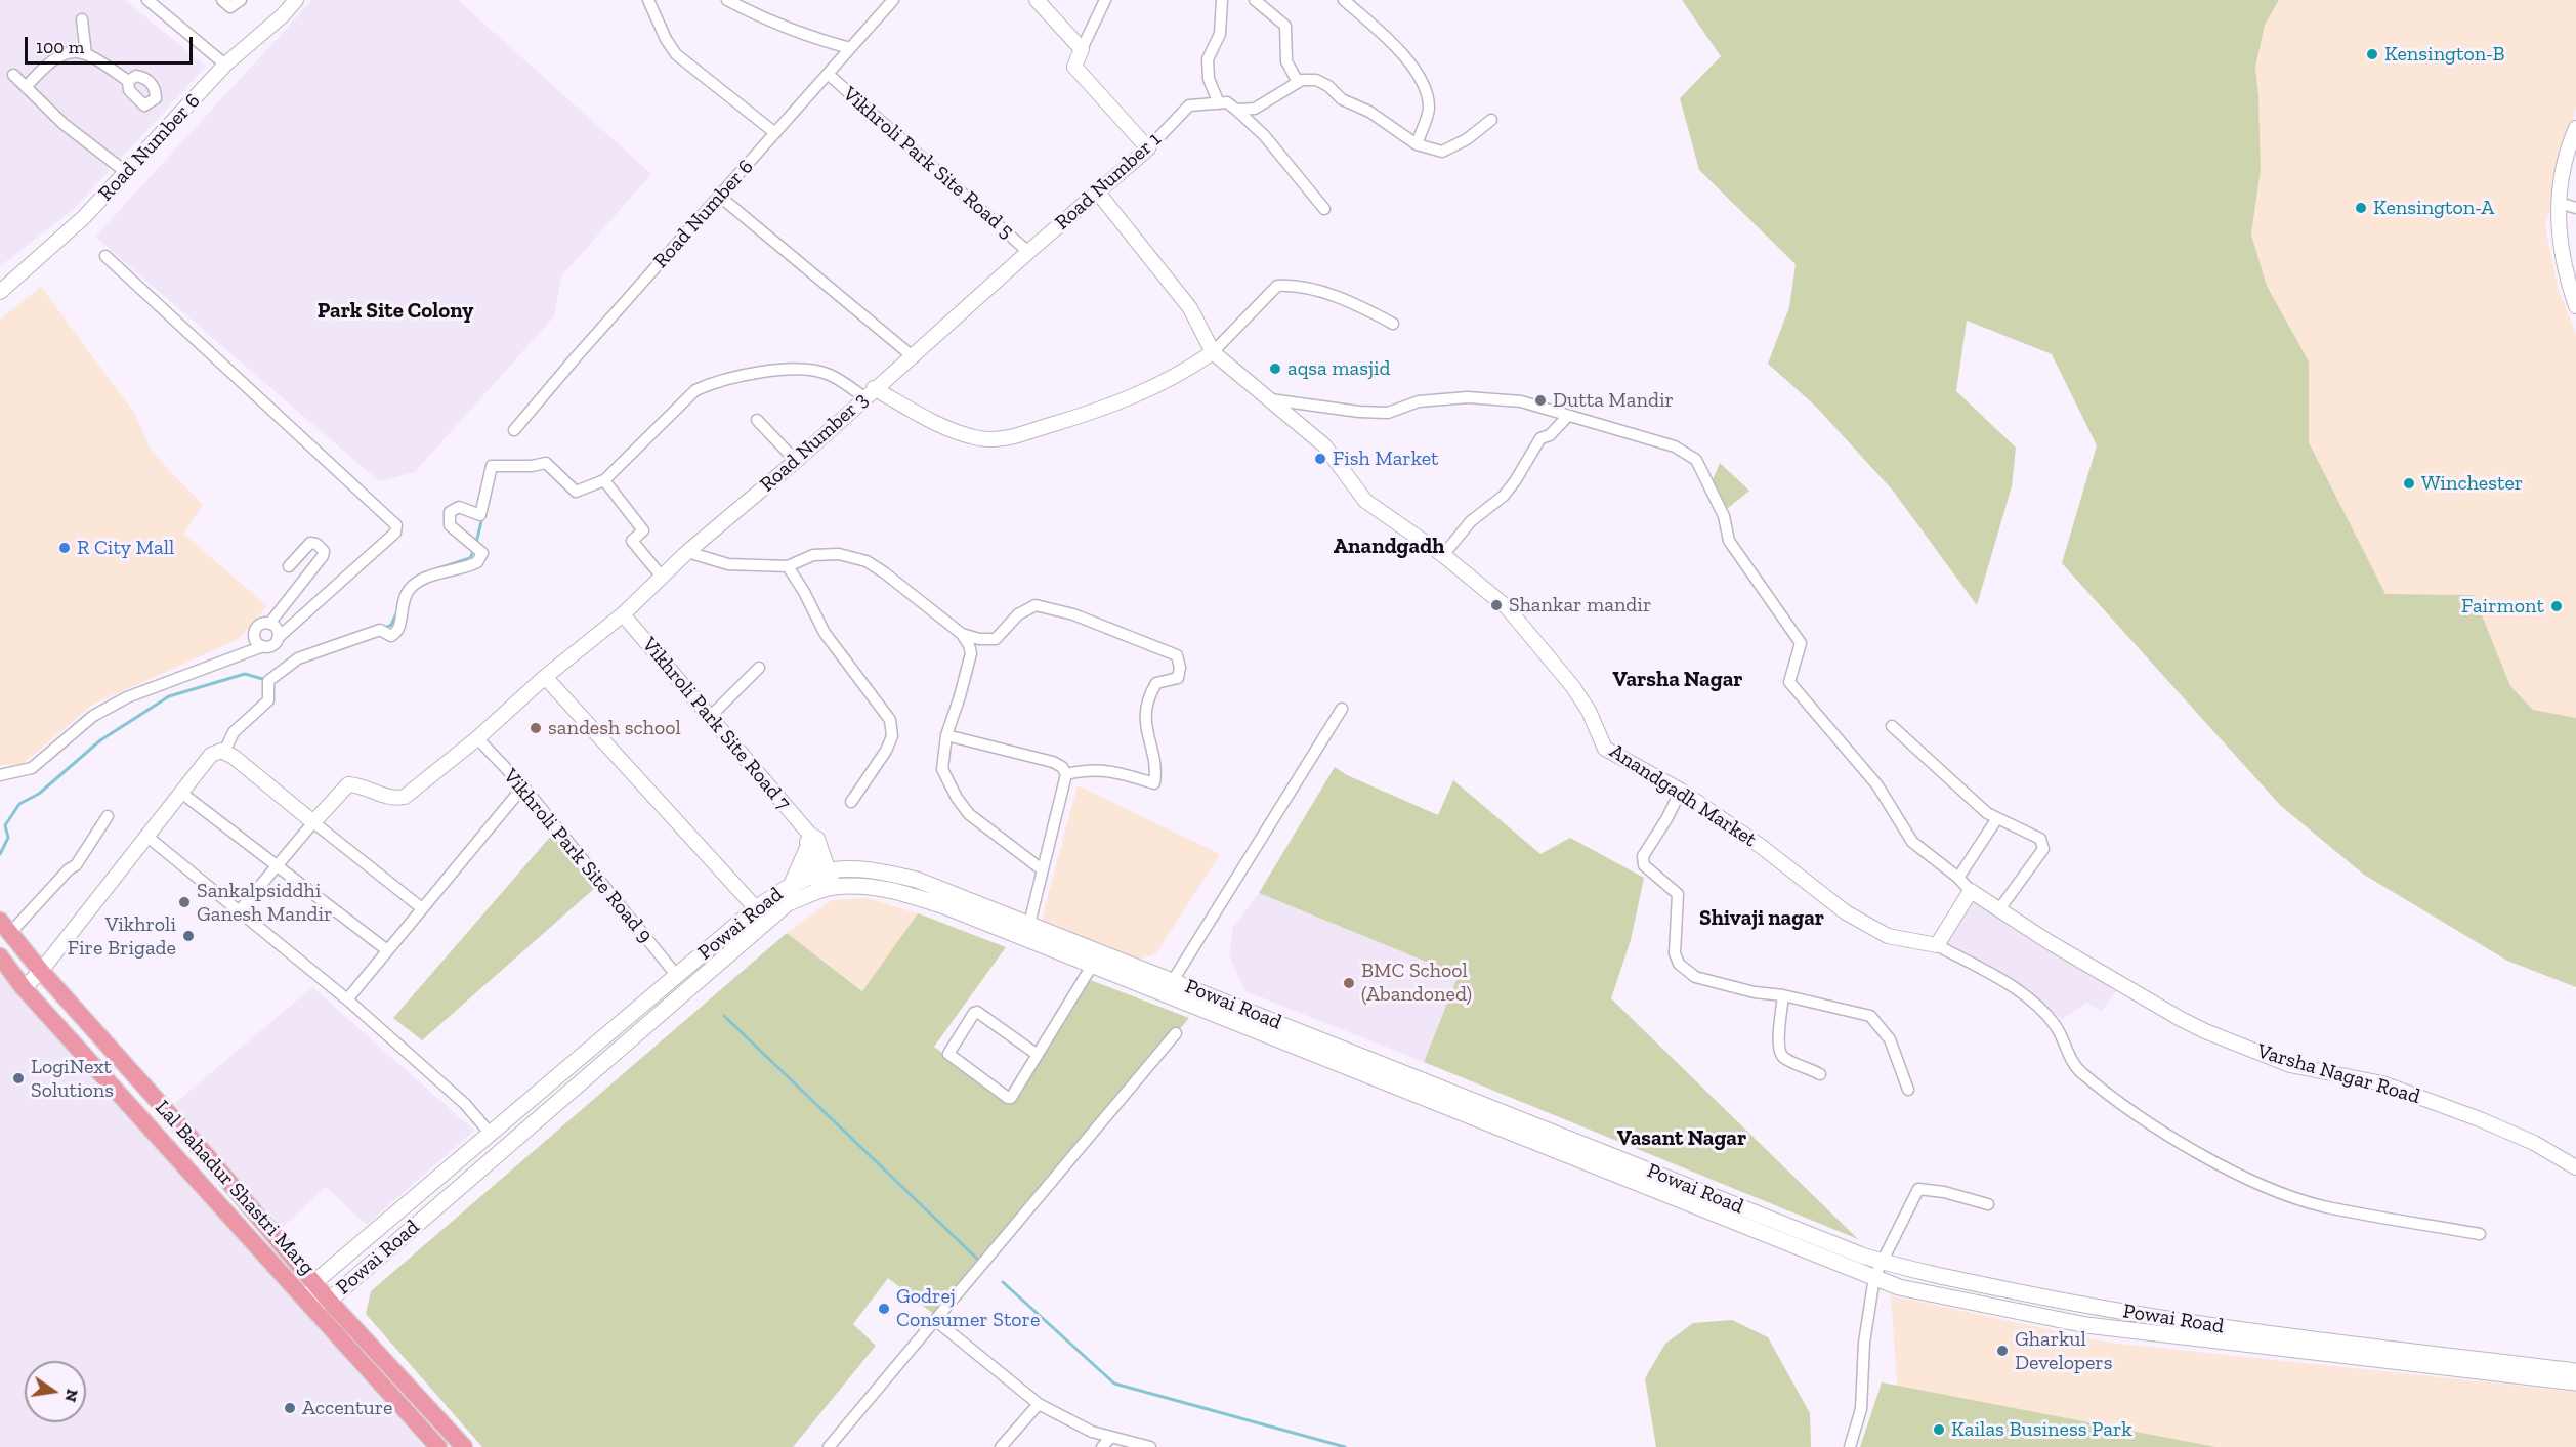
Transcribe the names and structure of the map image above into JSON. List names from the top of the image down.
{
  "streets": {
    "main road": ["Powai Road", "Lal Bahadur Shastri Marg"],
    "street": [
      "Road Number 6",
      "Vikhroli Park Site Road 5",
      "Road Number 1",
      "Road Number 3",
      "Vikhroli Park Site Road 7",
      "Anandgadh Market",
      "Vikhroli Park Site Road 9",
      "Varsha Nagar Road"
    ]
  },
  "crossings": [
    ["Road Number 6", "Vikhroli Park Site Road 5"],
    ["Vikhroli Park Site Road 5", "Road Number 1"],
    ["Road Number 1", "Road Number 3"],
    ["Road Number 1", "Anandgadh Market"],
    ["Road Number 3", "Vikhroli Park Site Road 7"],
    ["Road Number 3", "Anandgadh Market"],
    ["Road Number 3", "Vikhroli Park Site Road 9"],
    ["Vikhroli Park Site Road 7", "Powai Road"],
    ["Vikhroli Park Site Road 9", "Powai Road"],
    ["Powai Road", "Lal Bahadur Shastri Marg"]
  ],
  "districts": [
    "Park Site Colony",
    "Anandgadh",
    "Varsha Nagar",
    "Shivaji nagar",
    "Vasant Nagar"
  ],
  "places": [
    "Kensington-B",
    "Kensington-A",
    "aqsa masjid",
    "Dutta Mandir",
    "Fish Market",
    "Winchester",
    "R City Mall",
    "Shankar mandir",
    "Fairmont",
    "sandesh school",
    "Sankalpsiddhi Ganesh Mandir",
    "Vikhroli Fire Brigade",
    "BMC School (Abandoned)",
    "LogiNext Solutions",
    "Godrej Consumer Store",
    "Gharkul Developers",
    "Accenture",
    "Kailas Business Park"
  ],
  "scale_bar": "100 m",
  "north": "right"
}
